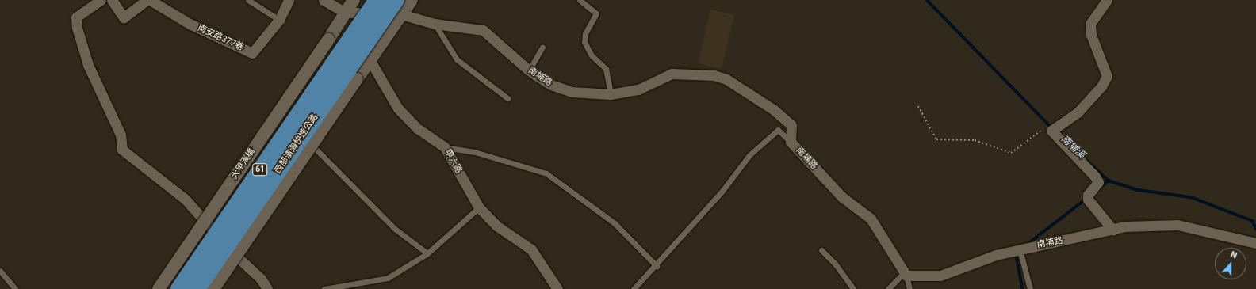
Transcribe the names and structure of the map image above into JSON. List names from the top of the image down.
{
  "streets": {
    "highway": ["西部濱海快速公路", "61"],
    "street": [
      "南安路377巷",
      "南埔路",
      "甲六路",
      "大甲溪橋"
    ]
  },
  "crossings": [
    ["南埔路", "西部濱海快速公路"],
    ["南埔路", "甲六路"],
    ["南埔路", "大甲溪橋"],
    ["甲六路", "大甲溪橋"]
  ],
  "water": ["南埔溪"],
  "north": "top"
}
